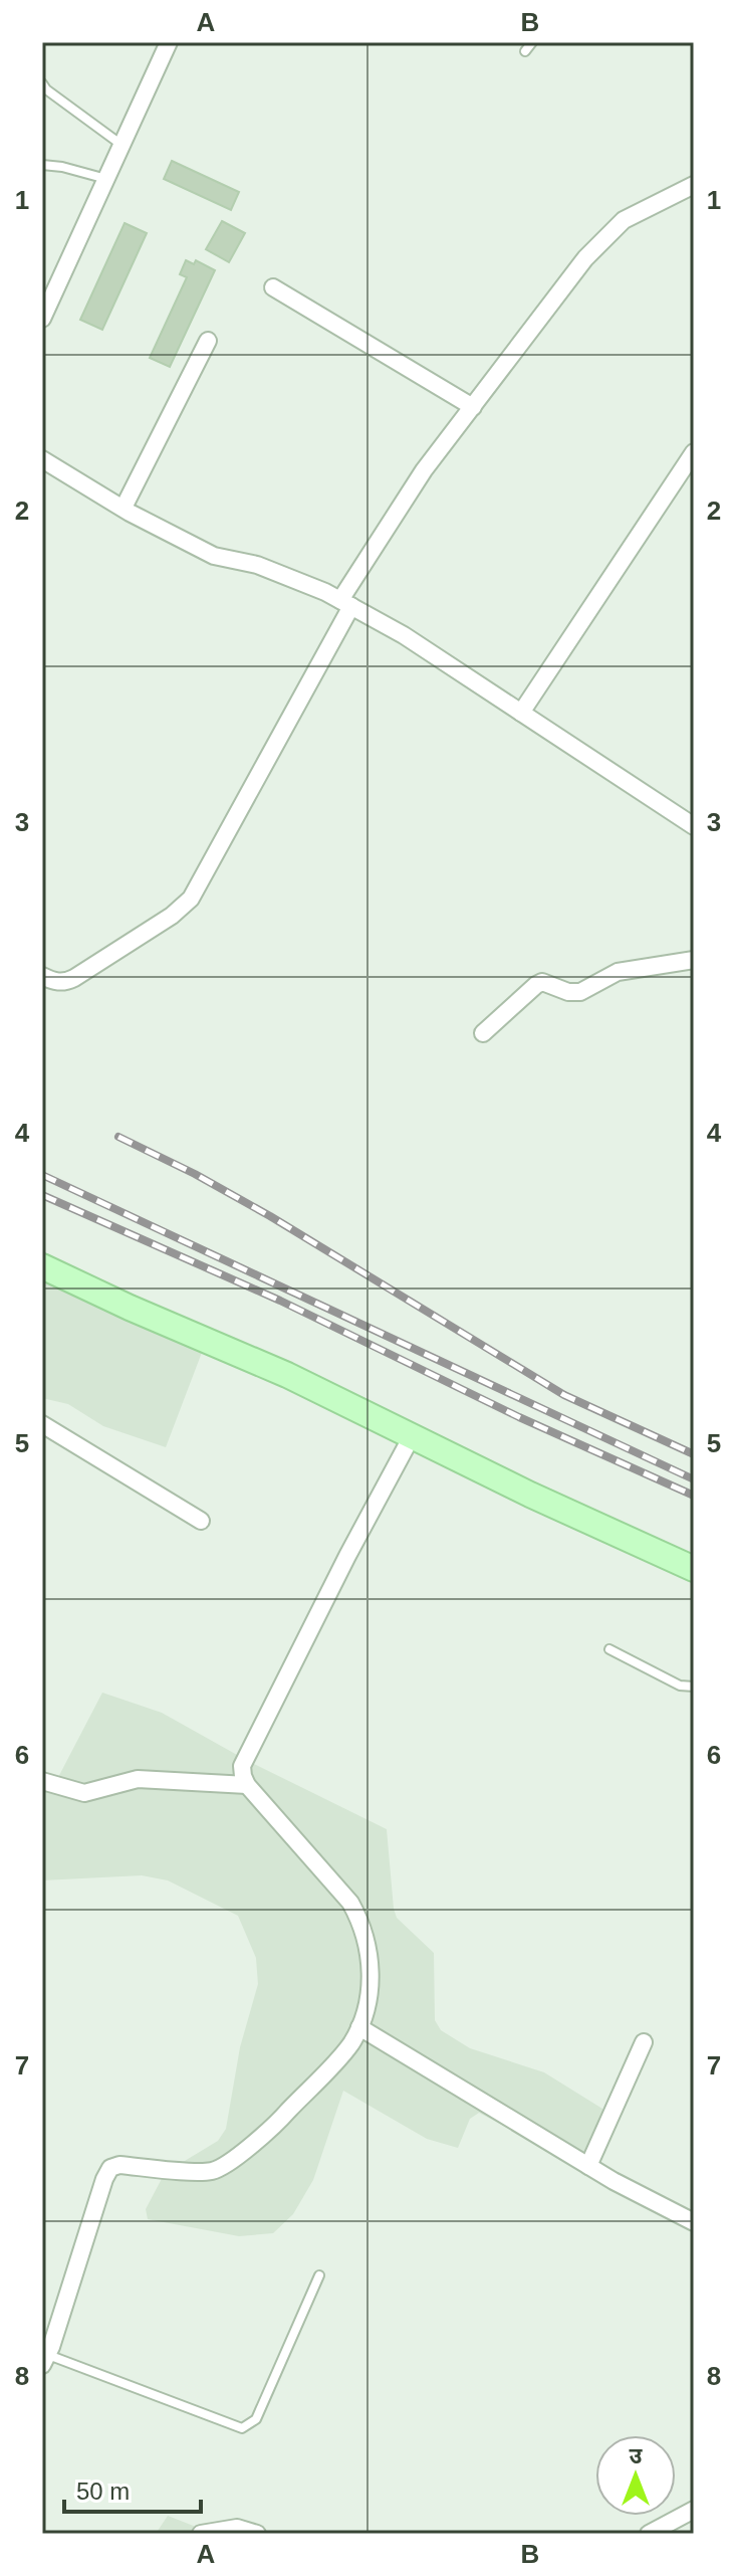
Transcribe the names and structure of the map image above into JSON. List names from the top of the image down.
{
  "scale_bar": "50 m",
  "north": "top",
  "grid": {
    "columns": ["A", "B"],
    "rows": [
      "1",
      "2",
      "3",
      "4",
      "5",
      "6",
      "7",
      "8"
    ]
  }
}
